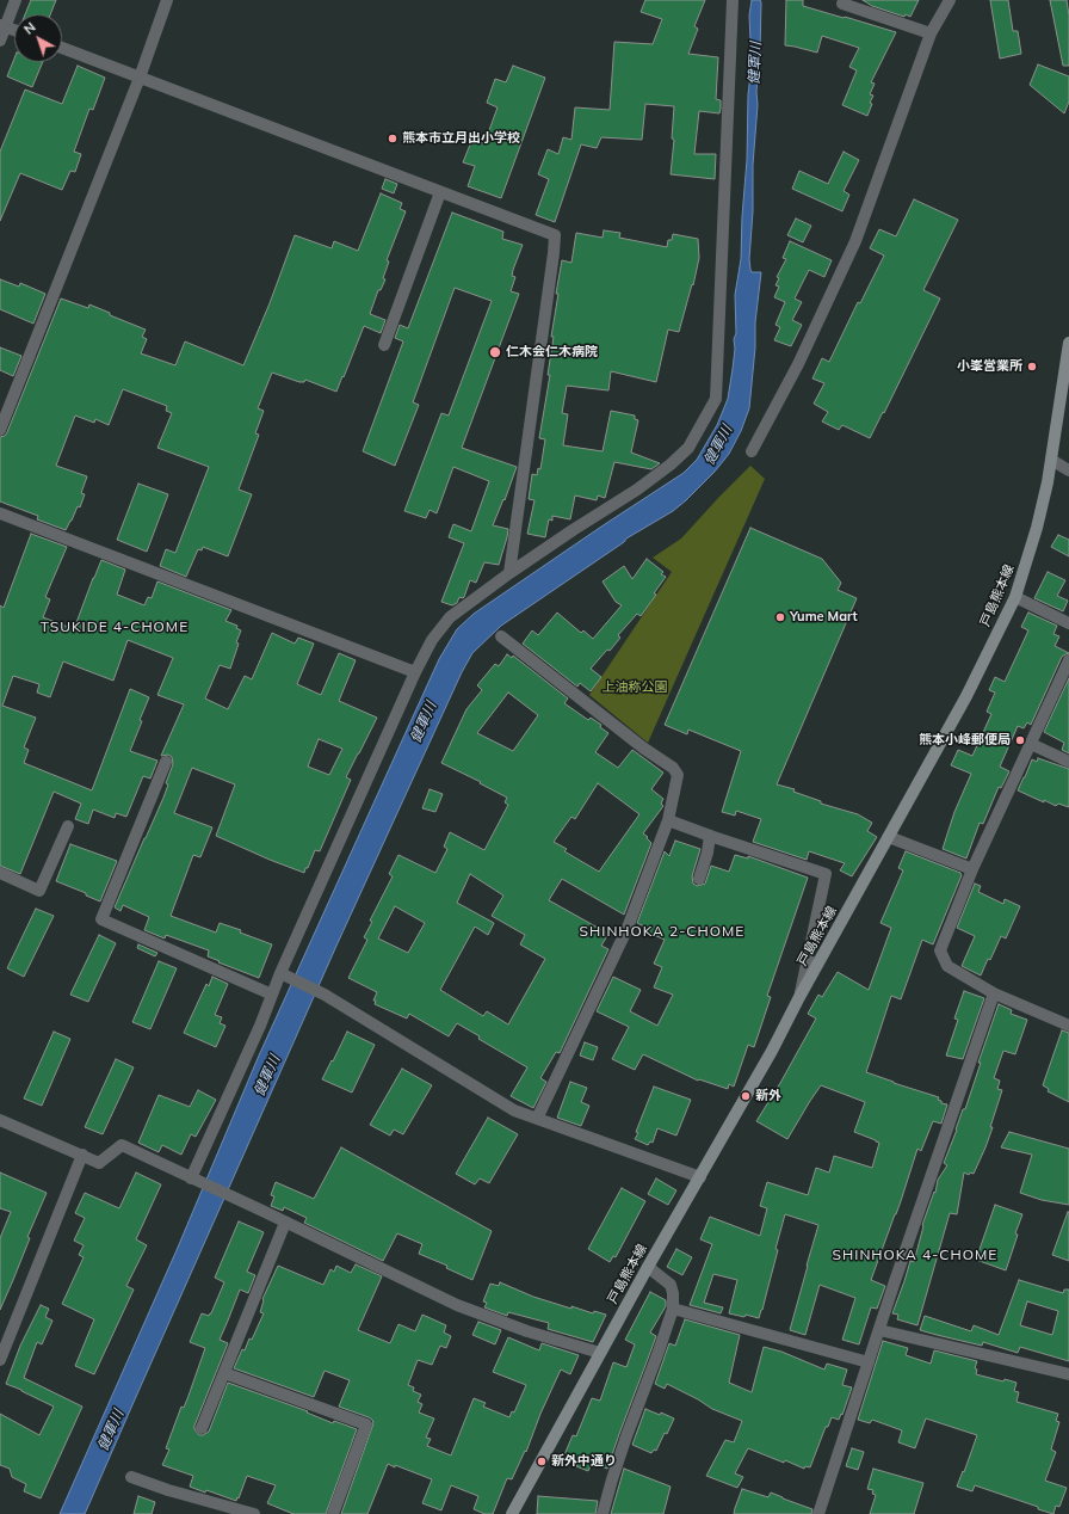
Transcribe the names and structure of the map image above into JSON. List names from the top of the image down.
{
  "streets": {
    "main road": ["戸島熊本線"]
  },
  "districts": ["TSUKIDE 4-CHOME", "SHINHOKA 2-CHOME", "SHINHOKA 4-CHOME"],
  "water": ["健軍川"],
  "parks": ["上油称公園"],
  "places": [
    "熊本市立月出小学校",
    "仁木会仁木病院",
    "小峯営業所",
    "Yume Mart",
    "熊本小峰郵便局",
    "新外",
    "新外中通り"
  ],
  "north": "top left"
}
